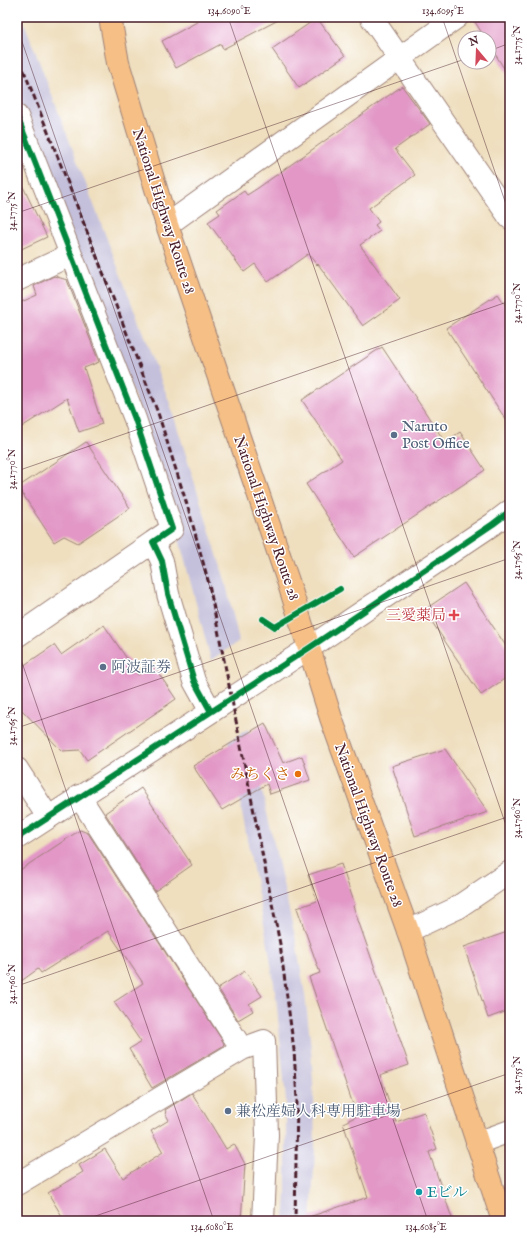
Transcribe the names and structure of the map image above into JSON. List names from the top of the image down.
{
  "streets": {
    "highway": ["National Highway Route 28"]
  },
  "places": {
    "other": [
      "Naruto Post Office",
      "阿波証券",
      "みちくさ",
      "兼松産婦人科専用駐車場",
      "Eビル"
    ],
    "health": ["三愛薬局"]
  },
  "north": "top",
  "coordinates": [
    "134.6090°E",
    "134.6095°E",
    "34.1775°N",
    "34.1770°N",
    "34.1765°N",
    "34.1760°N",
    "34.1755°N",
    "134.6080°E",
    "134.6085°E"
  ]
}
